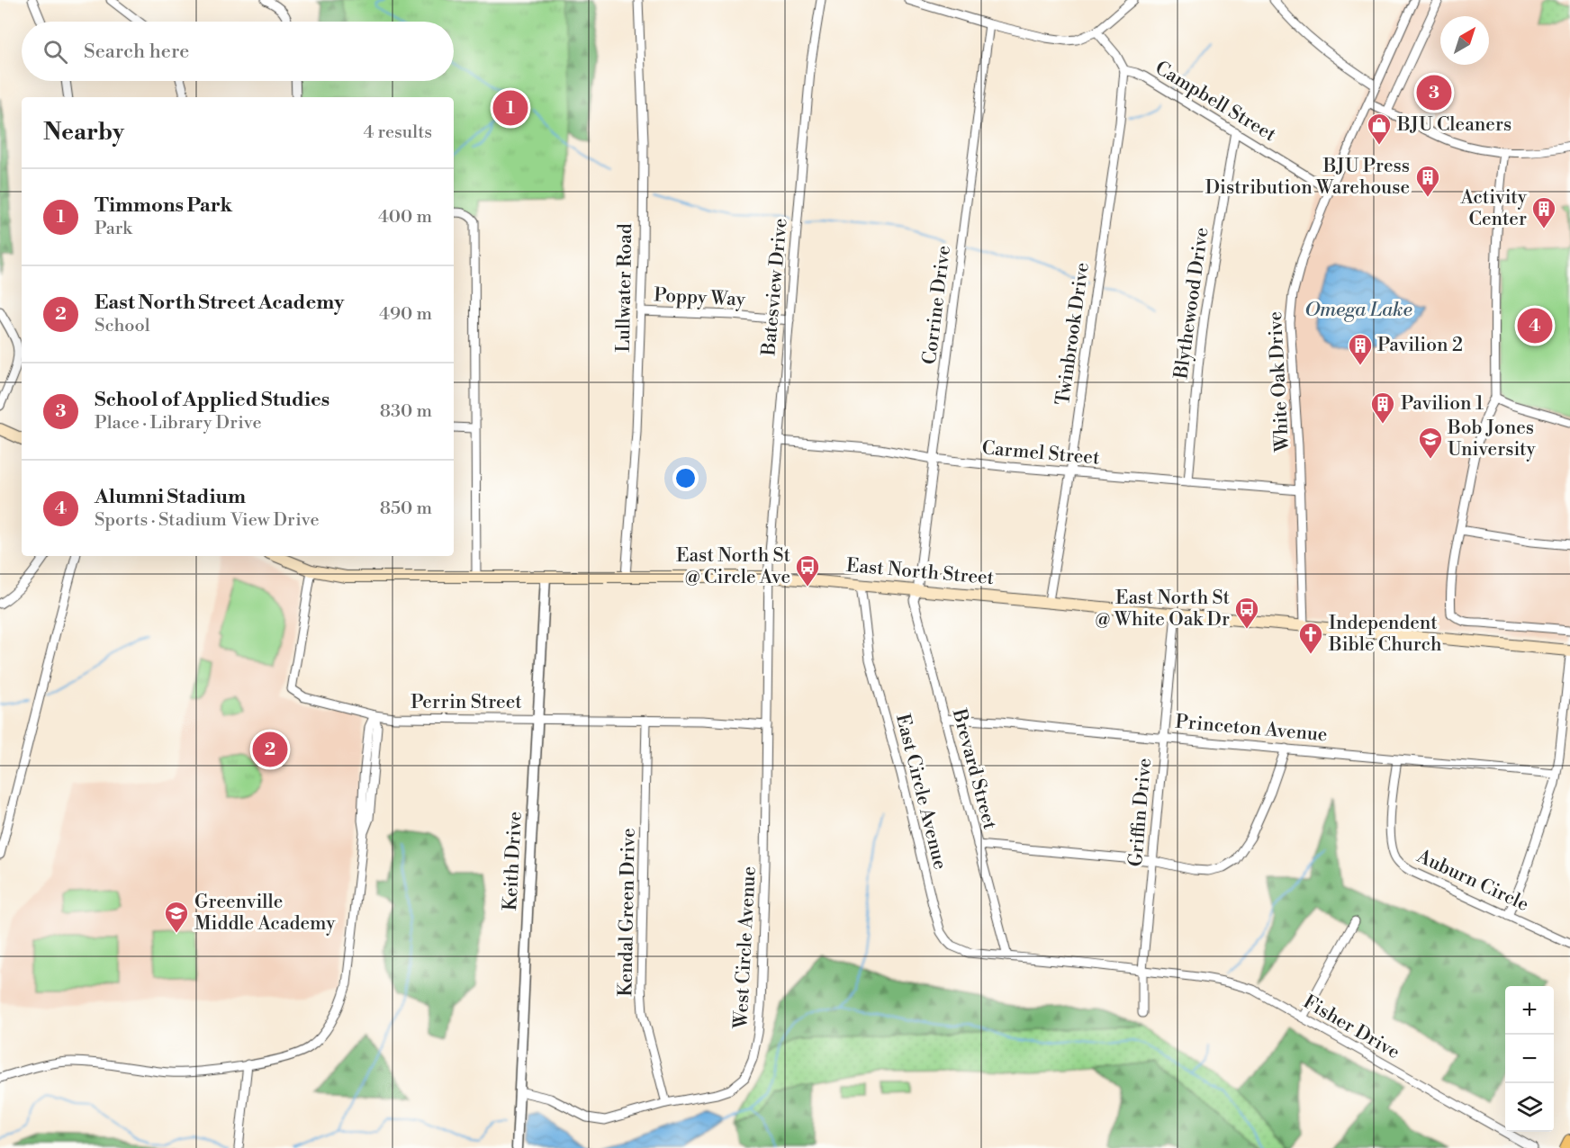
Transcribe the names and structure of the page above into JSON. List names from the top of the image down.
{
  "streets": {
    "main road": ["East North Street"],
    "street": [
      "Campbell Street",
      "Batesview Drive",
      "Lullwater Road",
      "Poppy Way",
      "Blythewood Drive",
      "Corrine Drive",
      "Twinbrook Drive",
      "White Oak Drive",
      "Carmel Street",
      "Perrin Street",
      "Princeton Avenue",
      "Brevard Street",
      "East Circle Avenue",
      "Griffin Drive",
      "Keith Drive",
      "Auburn Circle",
      "Kendal Green Drive",
      "West Circle Avenue",
      "Fisher Drive"
    ]
  },
  "crossings": [
    ["Campbell Street", "Blythewood Drive"],
    ["Campbell Street", "Twinbrook Drive"],
    ["Campbell Street", "White Oak Drive"],
    ["Batesview Drive", "Poppy Way"],
    ["Batesview Drive", "Carmel Street"],
    ["Batesview Drive", "East North Street"],
    ["Batesview Drive", "West Circle Avenue"],
    ["Lullwater Road", "Poppy Way"],
    ["Lullwater Road", "East North Street"],
    ["Blythewood Drive", "Carmel Street"],
    ["Corrine Drive", "Carmel Street"],
    ["Corrine Drive", "East North Street"],
    ["Corrine Drive", "Brevard Street"],
    ["Twinbrook Drive", "Carmel Street"],
    ["Twinbrook Drive", "East North Street"],
    ["White Oak Drive", "Carmel Street"],
    ["White Oak Drive", "East North Street"],
    ["East North Street", "Perrin Street"],
    ["East North Street", "Brevard Street"],
    ["East North Street", "East Circle Avenue"],
    ["East North Street", "Griffin Drive"],
    ["East North Street", "Keith Drive"],
    ["East North Street", "West Circle Avenue"],
    ["Perrin Street", "Keith Drive"],
    ["Perrin Street", "Kendal Green Drive"],
    ["Perrin Street", "West Circle Avenue"],
    ["Princeton Avenue", "Brevard Street"],
    ["Princeton Avenue", "Griffin Drive"],
    ["Princeton Avenue", "Auburn Circle"],
    ["Brevard Street", "East Circle Avenue"],
    ["East Circle Avenue", "Griffin Drive"],
    ["East Circle Avenue", "Fisher Drive"],
    ["Griffin Drive", "Fisher Drive"],
    ["Keith Drive", "West Circle Avenue"],
    ["Kendal Green Drive", "West Circle Avenue"]
  ],
  "water": ["Omega Lake"],
  "places": {
    "shop": ["BJU Cleaners"],
    "building": [
      "BJU Press Distribution Warehouse",
      "Activity Center",
      "Pavilion 2",
      "Pavilion 1"
    ],
    "school or university": ["Bob Jones University", "Greenville Middle Academy"],
    "bus stop": ["East North St @ Circle Ave", "East North St @ White Oak Dr"],
    "church": ["Independent Bible Church"]
  },
  "north": "top right",
  "page": {
    "search": "Search here",
    "pins": [
      "3",
      "1",
      "4",
      "2"
    ],
    "heading": ["Nearby", "4 results"],
    "list": [
      {
        "mark": "1",
        "name": "Timmons Park",
        "note": "Park",
        "value": "400 m"
      },
      {
        "mark": "2",
        "name": "East North Street Academy",
        "note": "School",
        "value": "490 m"
      },
      {
        "mark": "3",
        "name": "School of Applied Studies",
        "note": "Place · Library Drive",
        "value": "830 m"
      },
      {
        "mark": "4",
        "name": "Alumni Stadium",
        "note": "Sports · Stadium View Drive",
        "value": "850 m"
      }
    ],
    "map_buttons": ["+", "−"]
  }
}
